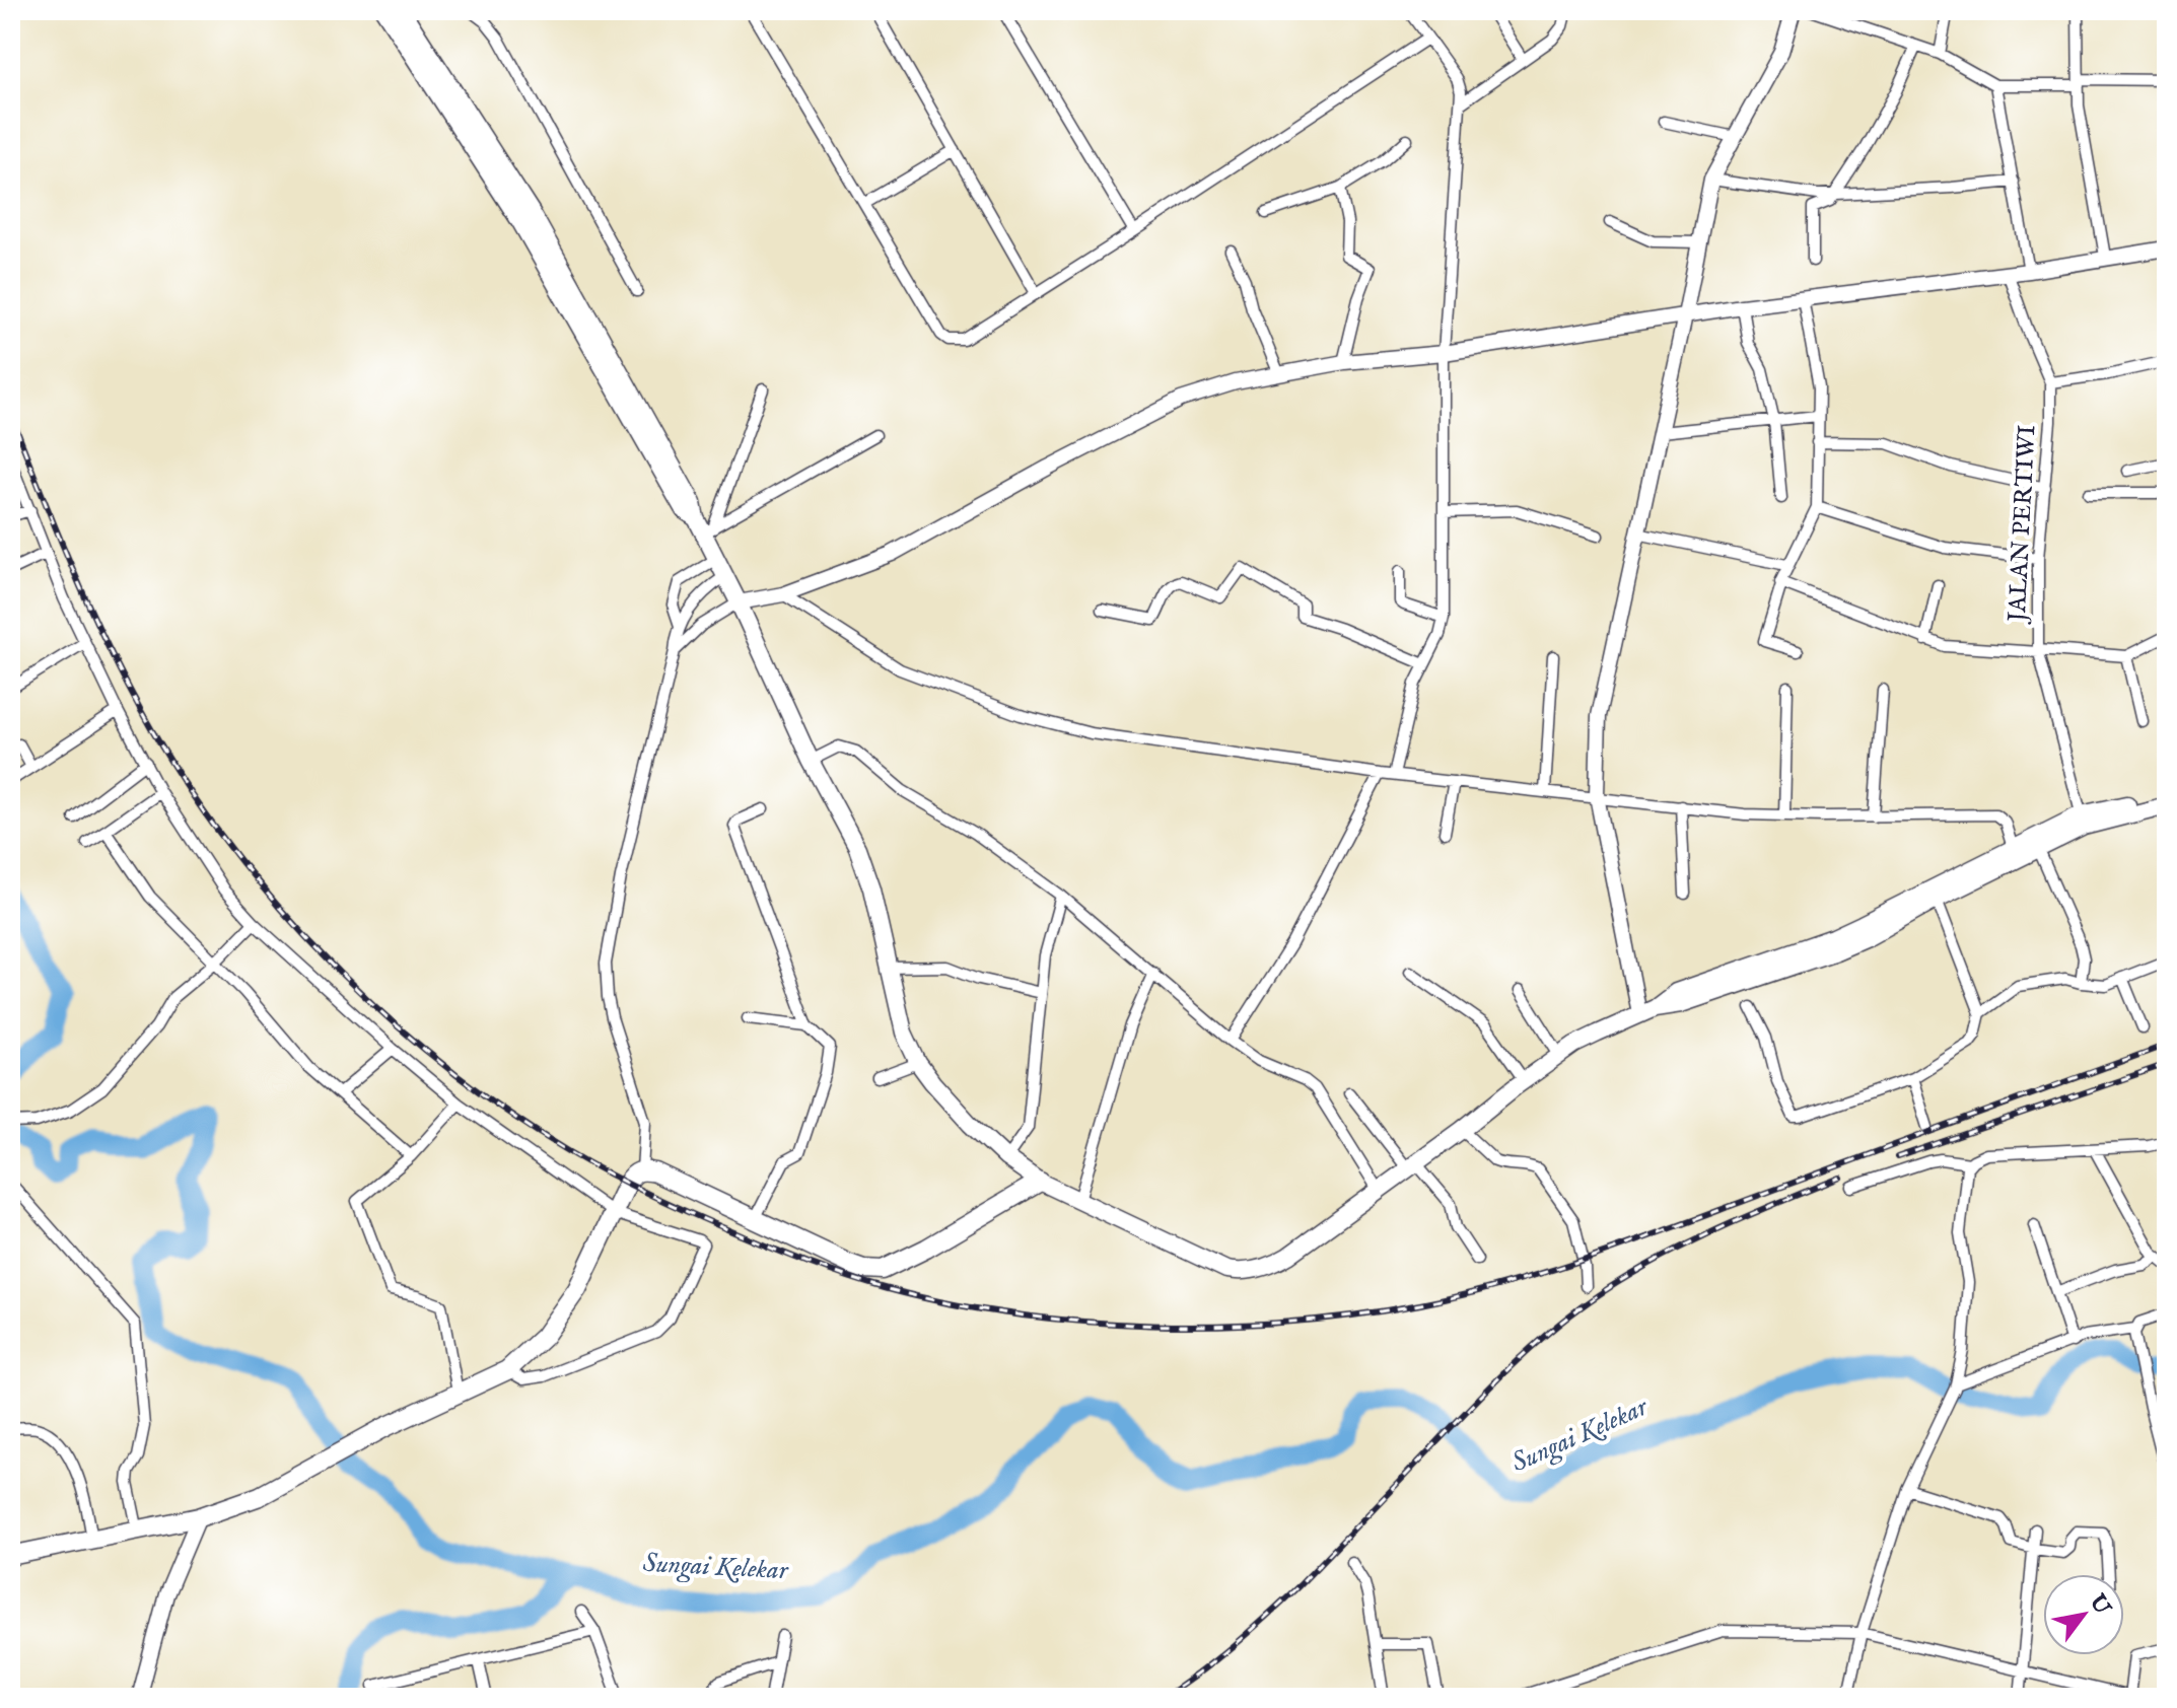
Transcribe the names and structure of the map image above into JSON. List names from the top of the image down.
{
  "streets": {
    "street": ["JALAN PERTIWI"]
  },
  "water": ["Sungai Kelekar"],
  "north": "top right"
}
